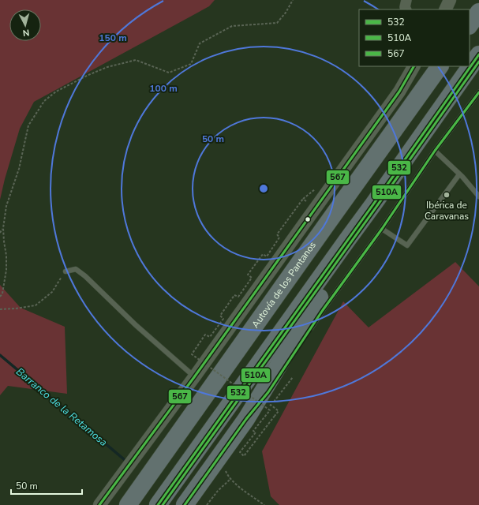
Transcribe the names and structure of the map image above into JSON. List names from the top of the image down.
{
  "streets": {
    "highway": ["Autovía de los Pantanos"]
  },
  "water": ["Barranco de la Retamosa"],
  "places": ["Ibérica de Caravanas"],
  "lines": ["transit line 532", "transit line 510A", "transit line 567"],
  "legend": ["532", "510A", "567"],
  "scale_bar": "50 m",
  "north": "bottom",
  "rings": ["150 m", "100 m", "50 m"]
}
